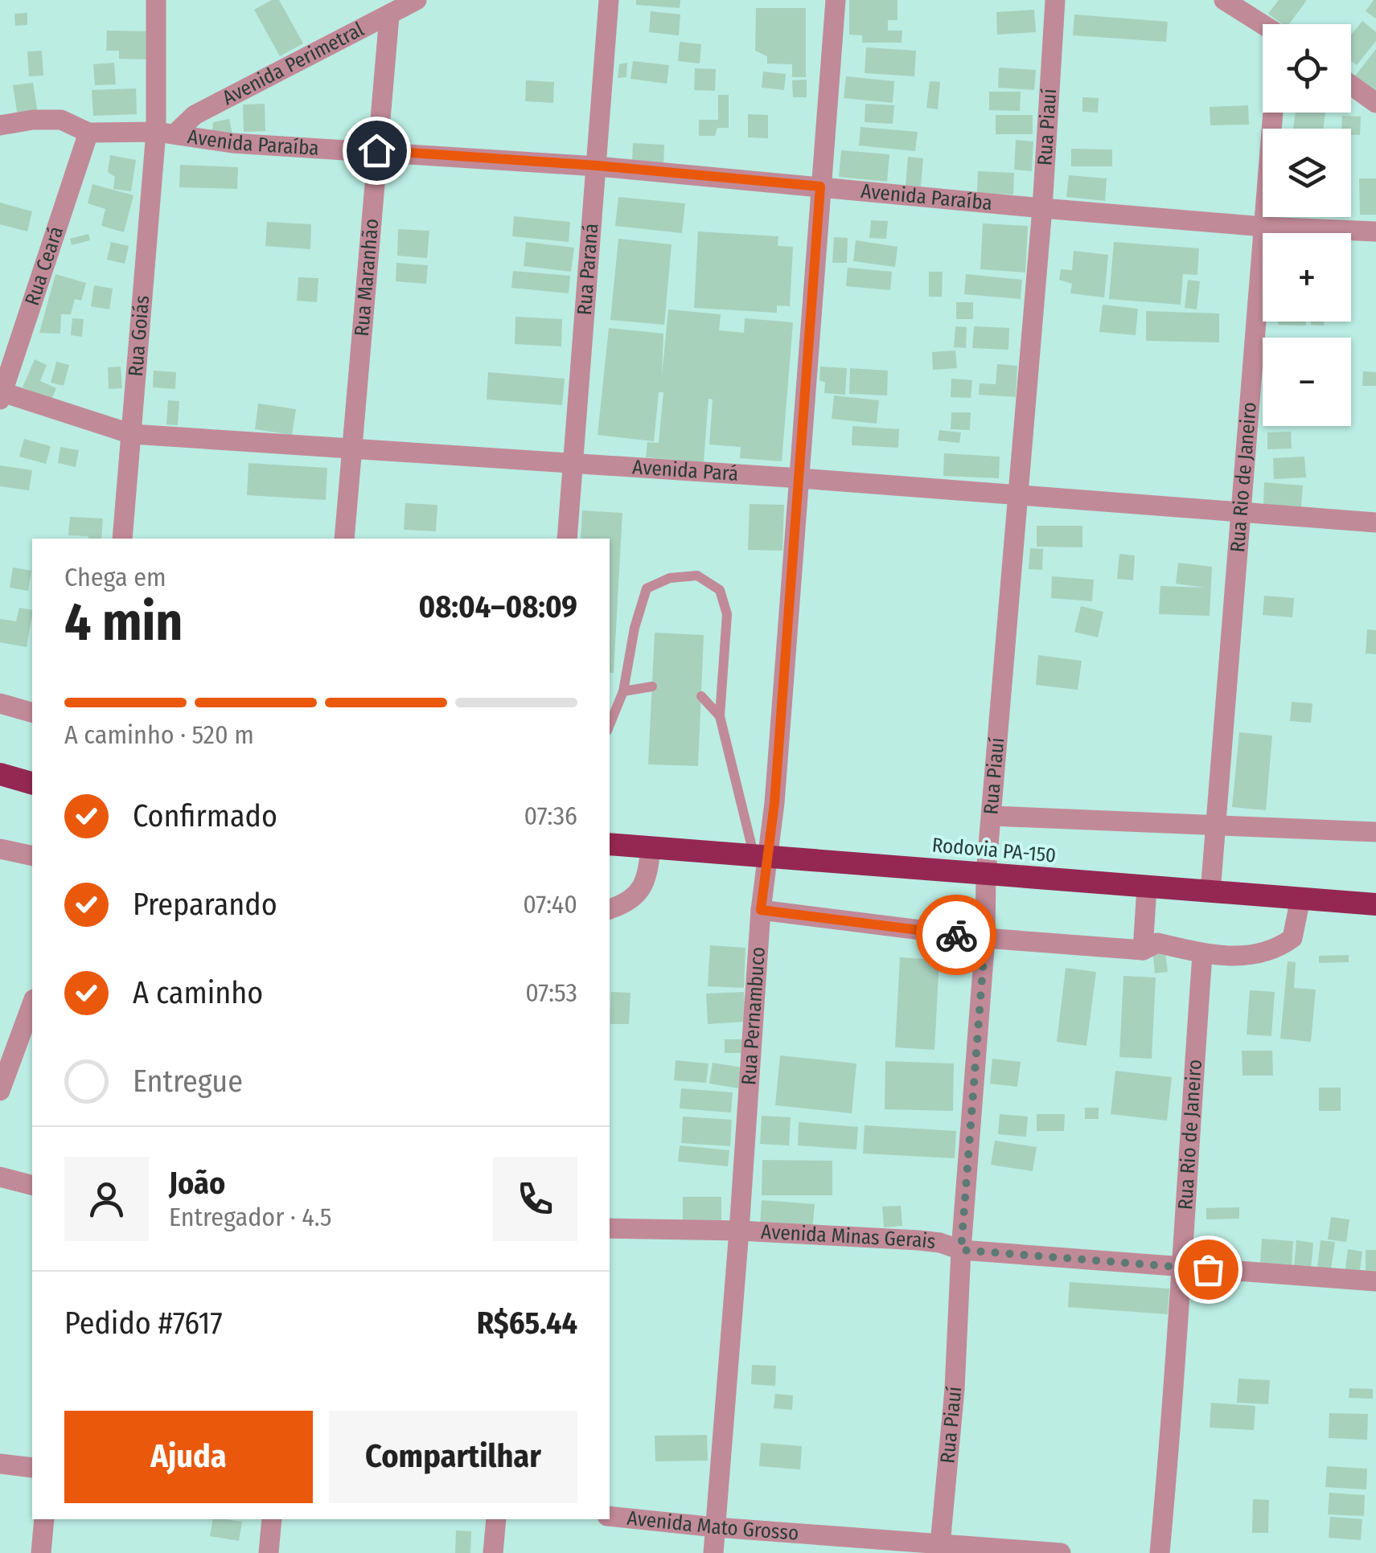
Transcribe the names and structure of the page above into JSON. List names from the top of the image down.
{
  "streets": {
    "highway": ["Rodovia PA-150"],
    "street": [
      "Avenida Perimetral",
      "Rua Piauí",
      "Avenida Paraíba",
      "Rua Ceará",
      "Rua Paraná",
      "Rua Maranhão",
      "Rua Goiás",
      "Avenida Pará",
      "Rua Rio de Janeiro",
      "Rua Pernambuco",
      "Avenida Minas Gerais",
      "Avenida Mato Grosso"
    ]
  },
  "crossings": [
    ["Avenida Perimetral", "Avenida Paraíba"],
    ["Avenida Perimetral", "Rua Maranhão"],
    ["Avenida Perimetral", "Rua Goiás"],
    ["Rua Piauí", "Avenida Paraíba"],
    ["Rua Piauí", "Avenida Pará"],
    ["Rua Piauí", "Rodovia PA-150"],
    ["Rua Piauí", "Avenida Minas Gerais"],
    ["Rua Piauí", "Avenida Mato Grosso"],
    ["Avenida Paraíba", "Rua Ceará"],
    ["Avenida Paraíba", "Rua Paraná"],
    ["Avenida Paraíba", "Rua Maranhão"],
    ["Avenida Paraíba", "Rua Goiás"],
    ["Avenida Paraíba", "Rua Rio de Janeiro"],
    ["Avenida Paraíba", "Rua Pernambuco"],
    ["Rua Ceará", "Avenida Pará"],
    ["Rua Paraná", "Avenida Pará"],
    ["Rua Maranhão", "Avenida Pará"],
    ["Rua Goiás", "Avenida Pará"],
    ["Avenida Pará", "Rua Rio de Janeiro"],
    ["Avenida Pará", "Rua Pernambuco"],
    ["Rua Rio de Janeiro", "Rodovia PA-150"],
    ["Rua Rio de Janeiro", "Avenida Minas Gerais"],
    ["Rodovia PA-150", "Rua Pernambuco"],
    ["Rua Pernambuco", "Avenida Minas Gerais"],
    ["Rua Pernambuco", "Avenida Mato Grosso"]
  ],
  "page": {
    "map_buttons": ["+", "−"],
    "heading": ["4 min", "Chega em", "08:04–08:09"],
    "panel": [
      "João",
      "Entregador · 4.5",
      "Pedido #7617",
      "R$65.44"
    ],
    "bar": "A caminho · 520 m",
    "list": [
      ["Confirmado", "07:36"],
      ["Preparando", "07:40"],
      ["A caminho", "07:53"],
      "Entregue"
    ],
    "buttons": ["Ajuda", "Compartilhar"]
  }
}
